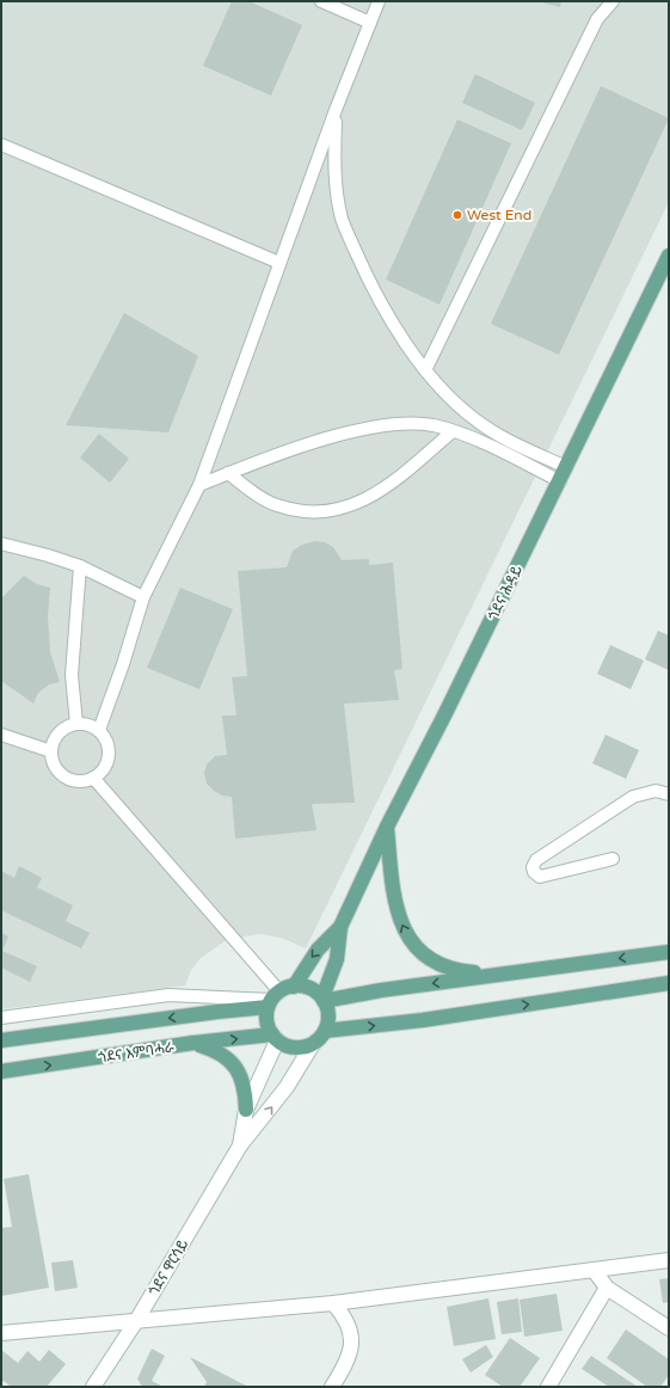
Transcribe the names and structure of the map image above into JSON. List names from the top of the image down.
{
  "streets": {
    "main road": ["ጎደና ሕዳይ", "ጎደና እምባሓራ"],
    "street": ["ጎደና ዋርሳይ"]
  },
  "places": ["West End"]
}
